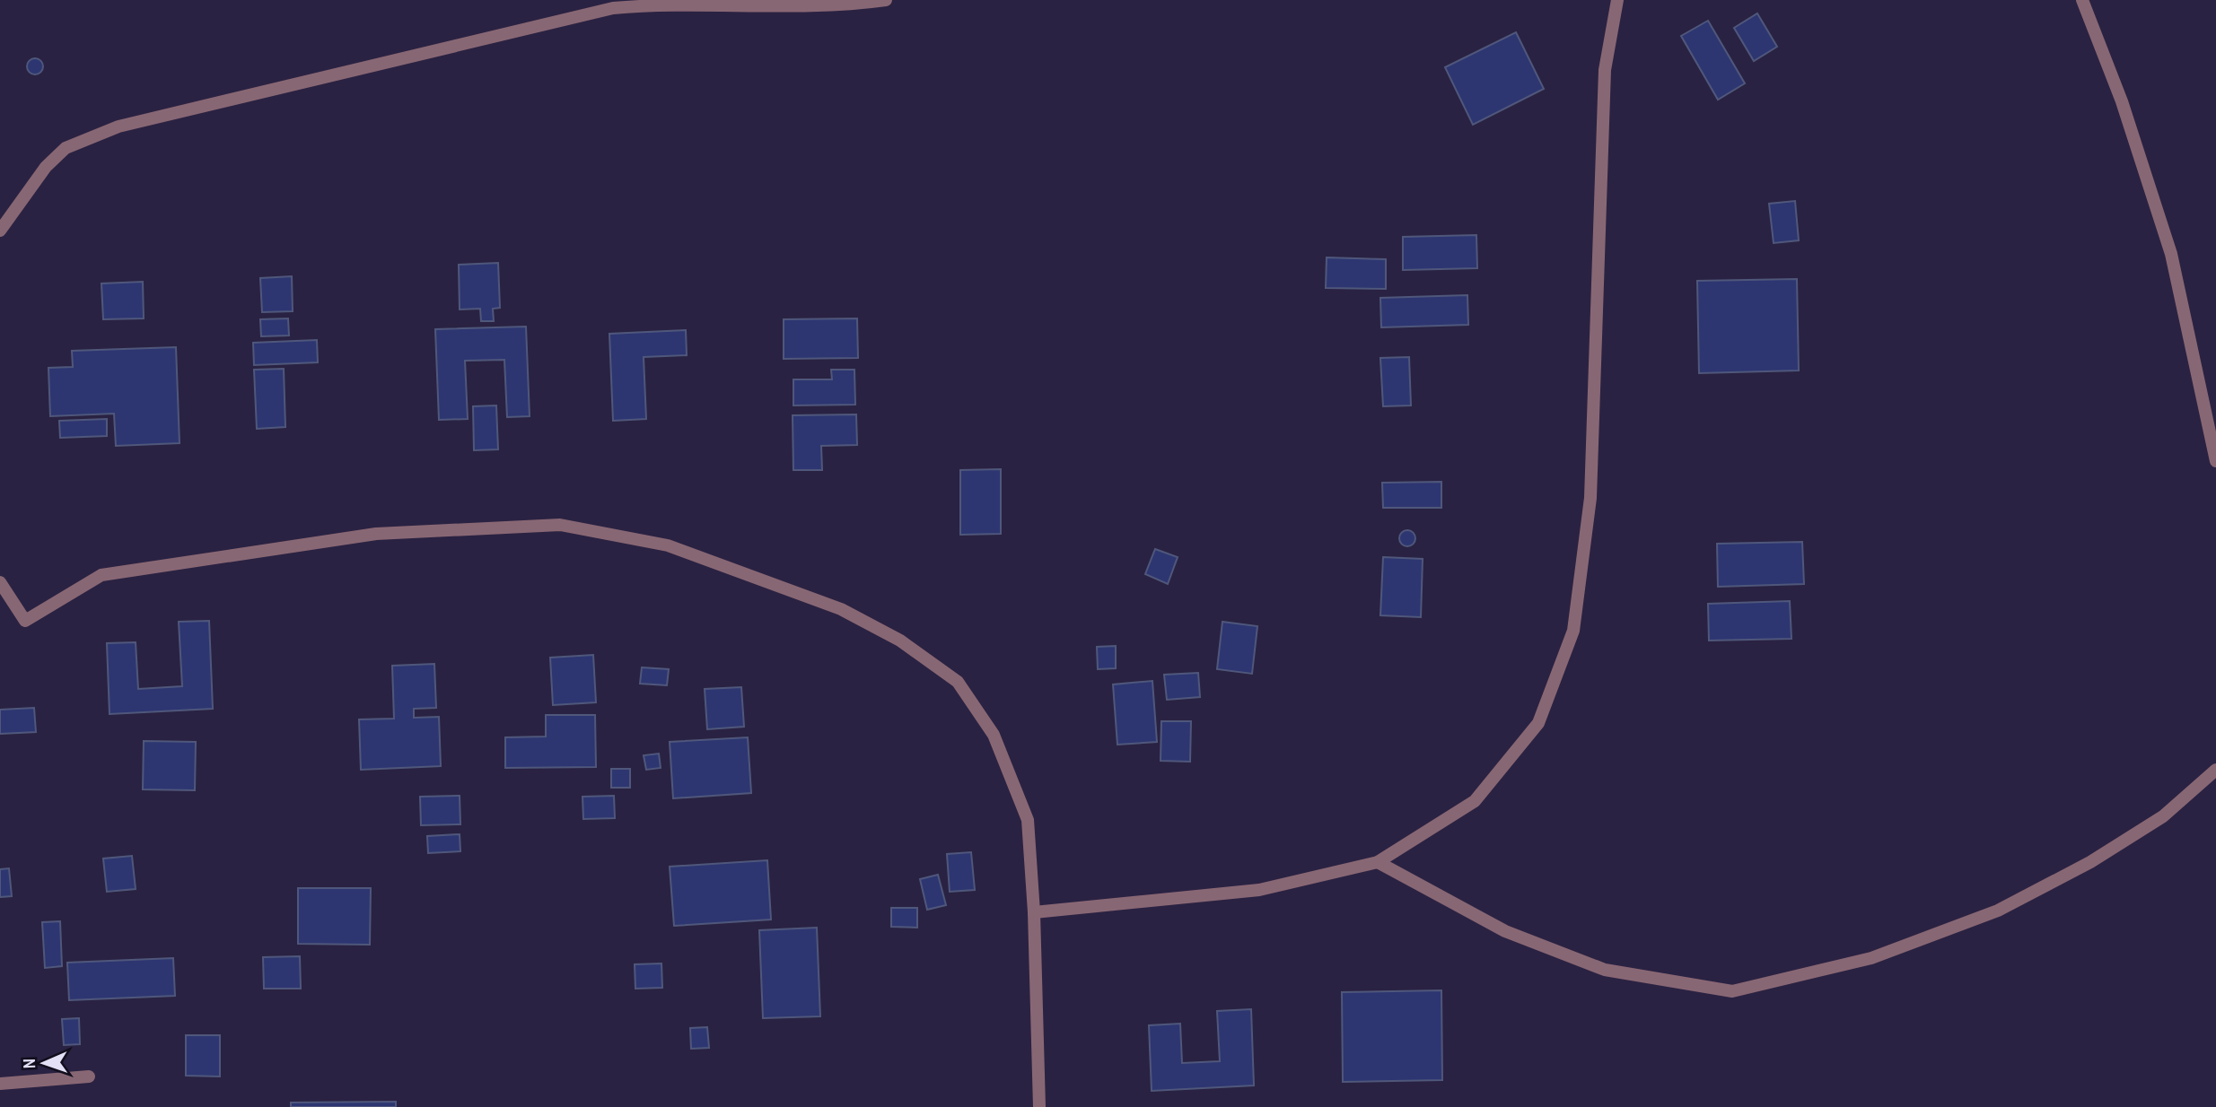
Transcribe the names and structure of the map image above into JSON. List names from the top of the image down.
{
  "north": "left"
}
